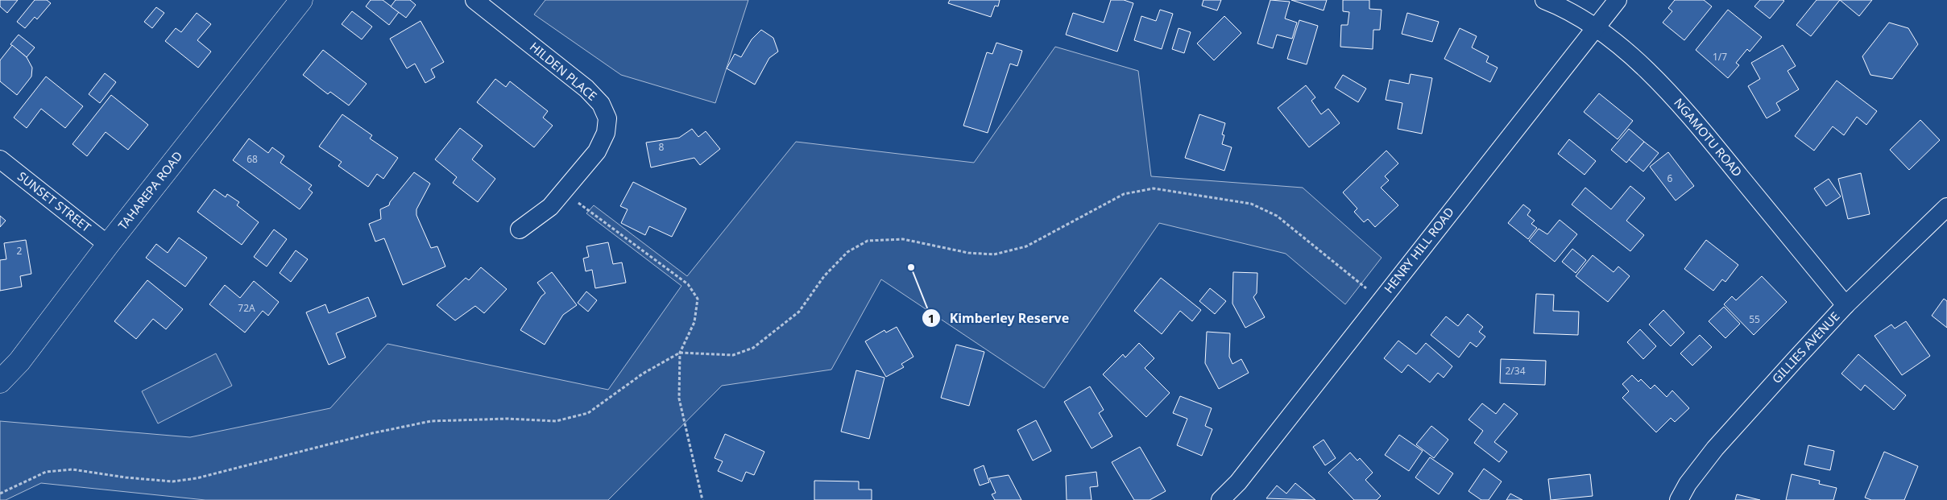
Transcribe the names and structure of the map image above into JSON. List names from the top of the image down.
{
  "streets": {
    "street": [
      "HILDEN PLACE",
      "NGAMOTU ROAD",
      "TAHAREPA ROAD",
      "SUNSET STREET",
      "HENRY HILL ROAD",
      "GILLIES AVENUE"
    ]
  },
  "crossings": [
    ["NGAMOTU ROAD", "HENRY HILL ROAD"],
    ["NGAMOTU ROAD", "GILLIES AVENUE"],
    ["TAHAREPA ROAD", "SUNSET STREET"]
  ],
  "places": ["Kimberley Reserve"],
  "house_numbers": [
    "1/7",
    "8",
    "68",
    "6",
    "2",
    "72A",
    "55",
    "2/34"
  ]
}
